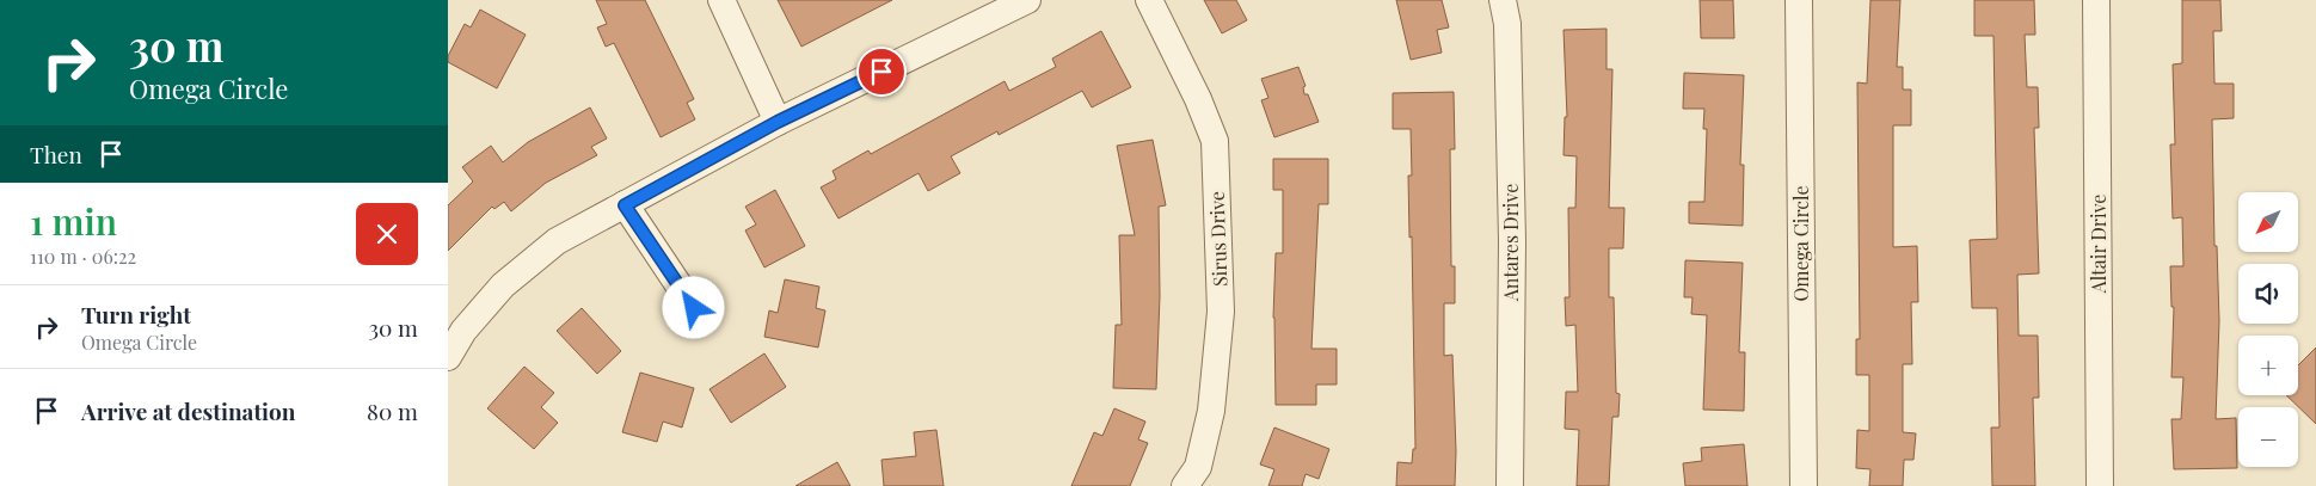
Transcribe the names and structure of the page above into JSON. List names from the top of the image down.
{
  "streets": {
    "street": [
      "Sirus Drive",
      "Antares Drive",
      "Omega Circle",
      "Altair Drive"
    ]
  },
  "north": "bottom left",
  "page": {
    "turn": ["30 m", "Omega Circle"],
    "then": "Then",
    "heading": ["1 min", "110 m · 06:22"],
    "map_buttons": ["+", "−"],
    "list": [
      {
        "name": "Turn right",
        "note": "Omega Circle",
        "value": "30 m"
      },
      {
        "name": "Arrive at destination",
        "value": "80 m"
      }
    ]
  }
}
